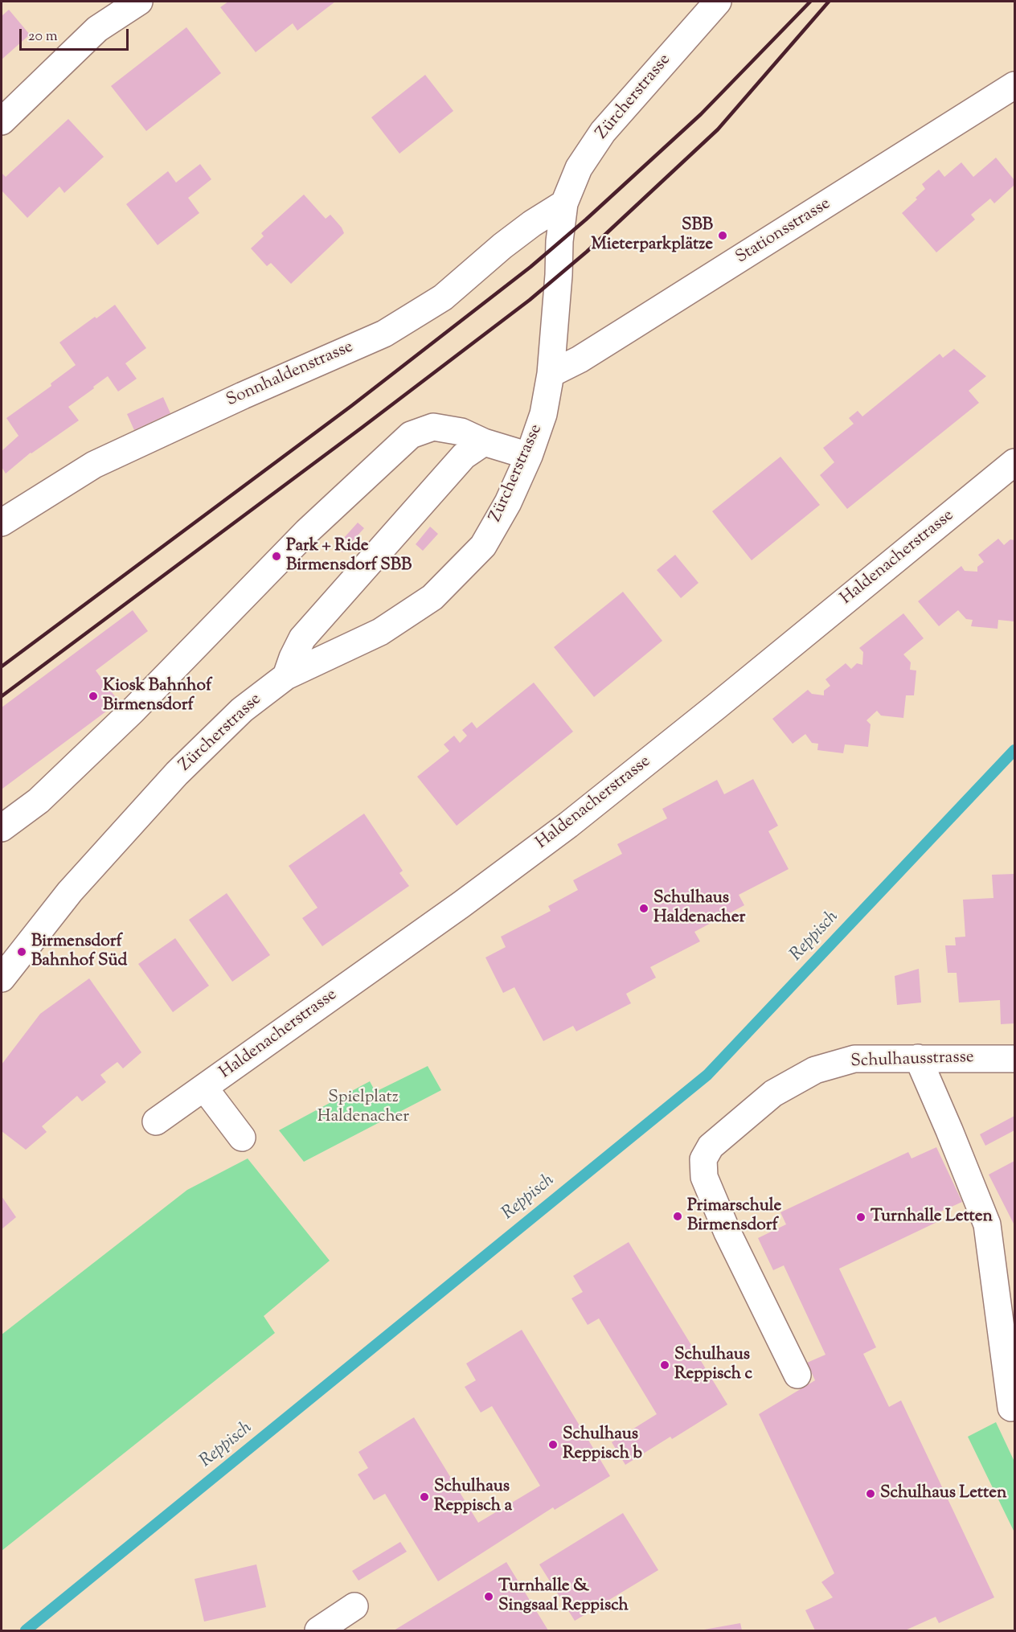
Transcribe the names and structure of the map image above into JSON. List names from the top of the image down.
{
  "streets": {
    "street": [
      "Zürcherstrasse",
      "Stationsstrasse",
      "Sonnhaldenstrasse",
      "Haldenacherstrasse",
      "Schulhausstrasse"
    ]
  },
  "crossings": [
    ["Zürcherstrasse", "Stationsstrasse"],
    ["Zürcherstrasse", "Sonnhaldenstrasse"]
  ],
  "water": ["Reppisch"],
  "parks": ["Spielplatz Haldenacher"],
  "places": [
    "SBB Mieterparkplätze",
    "Park + Ride Birmensdorf SBB",
    "Kiosk Bahnhof Birmensdorf",
    "Schulhaus Haldenacher",
    "Birmensdorf Bahnhof Süd",
    "Primarschule Birmensdorf",
    "Turnhalle Letten",
    "Schulhaus Reppisch c",
    "Schulhaus Reppisch b",
    "Schulhaus Letten",
    "Schulhaus Reppisch a",
    "Turnhalle & Singsaal Reppisch"
  ],
  "scale_bar": "20 m"
}
